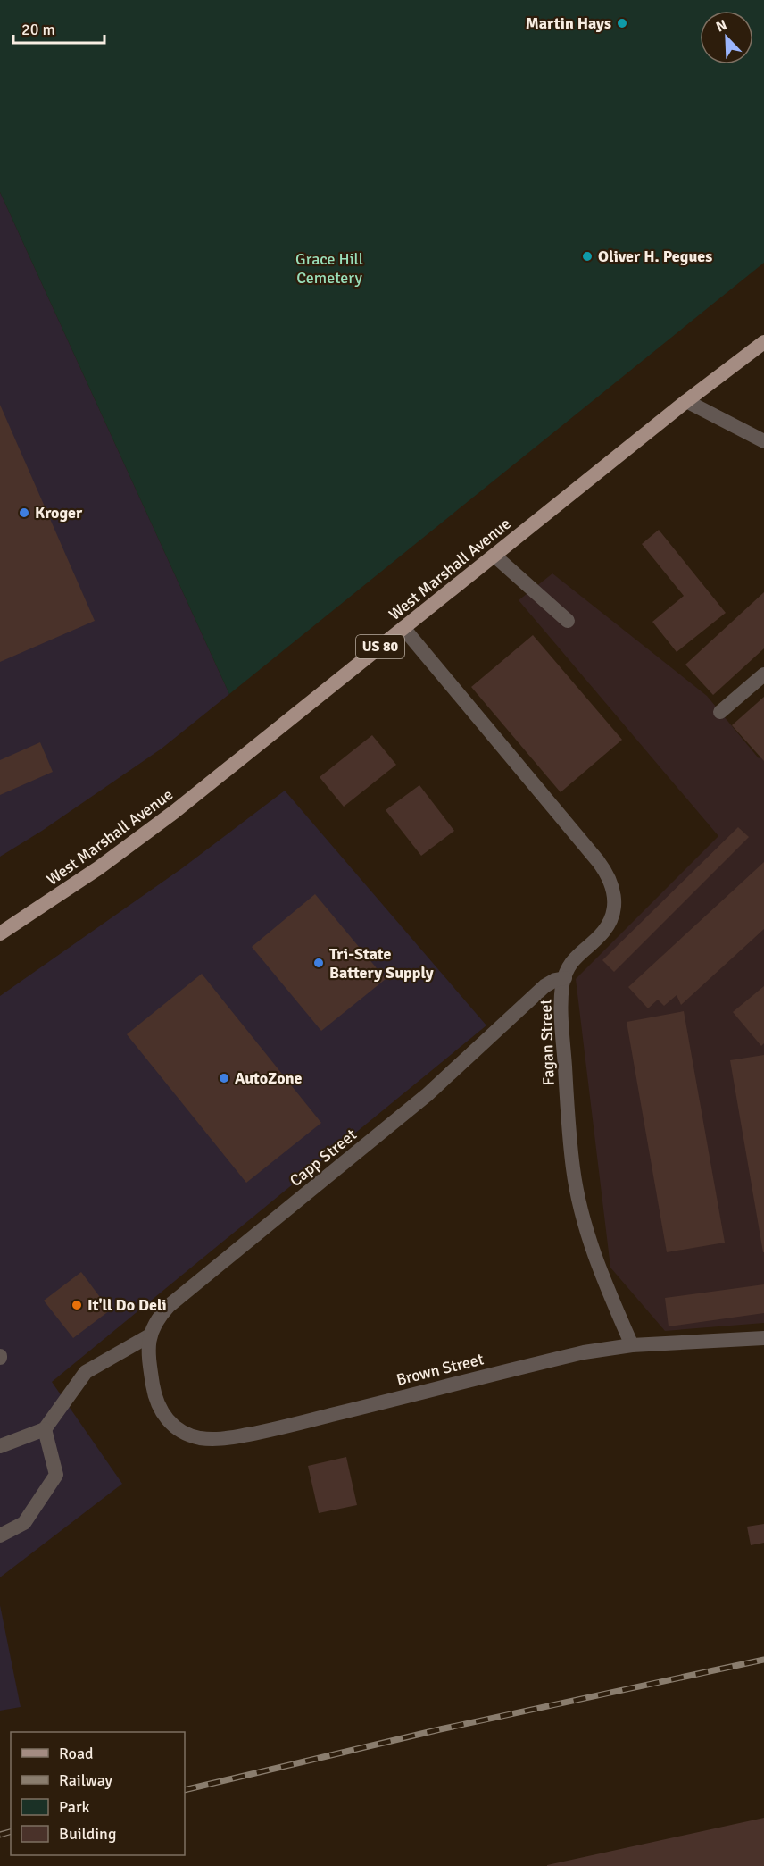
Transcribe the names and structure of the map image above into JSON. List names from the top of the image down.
{
  "streets": {
    "main road": ["West Marshall Avenue", "US 80"],
    "street": ["Fagan Street", "Capp Street", "Brown Street"]
  },
  "crossings": [
    ["West Marshall Avenue", "Fagan Street"],
    ["Fagan Street", "Capp Street"],
    ["Fagan Street", "Brown Street"],
    ["Capp Street", "Brown Street"]
  ],
  "parks": ["Grace Hill Cemetery"],
  "places": [
    "Martin Hays",
    "Oliver H. Pegues",
    "Kroger",
    "Tri-State Battery Supply",
    "AutoZone",
    "It'll Do Deli"
  ],
  "legend": [
    "Road",
    "Railway",
    "Park",
    "Building"
  ],
  "scale_bar": "20 m",
  "north": "top left"
}
